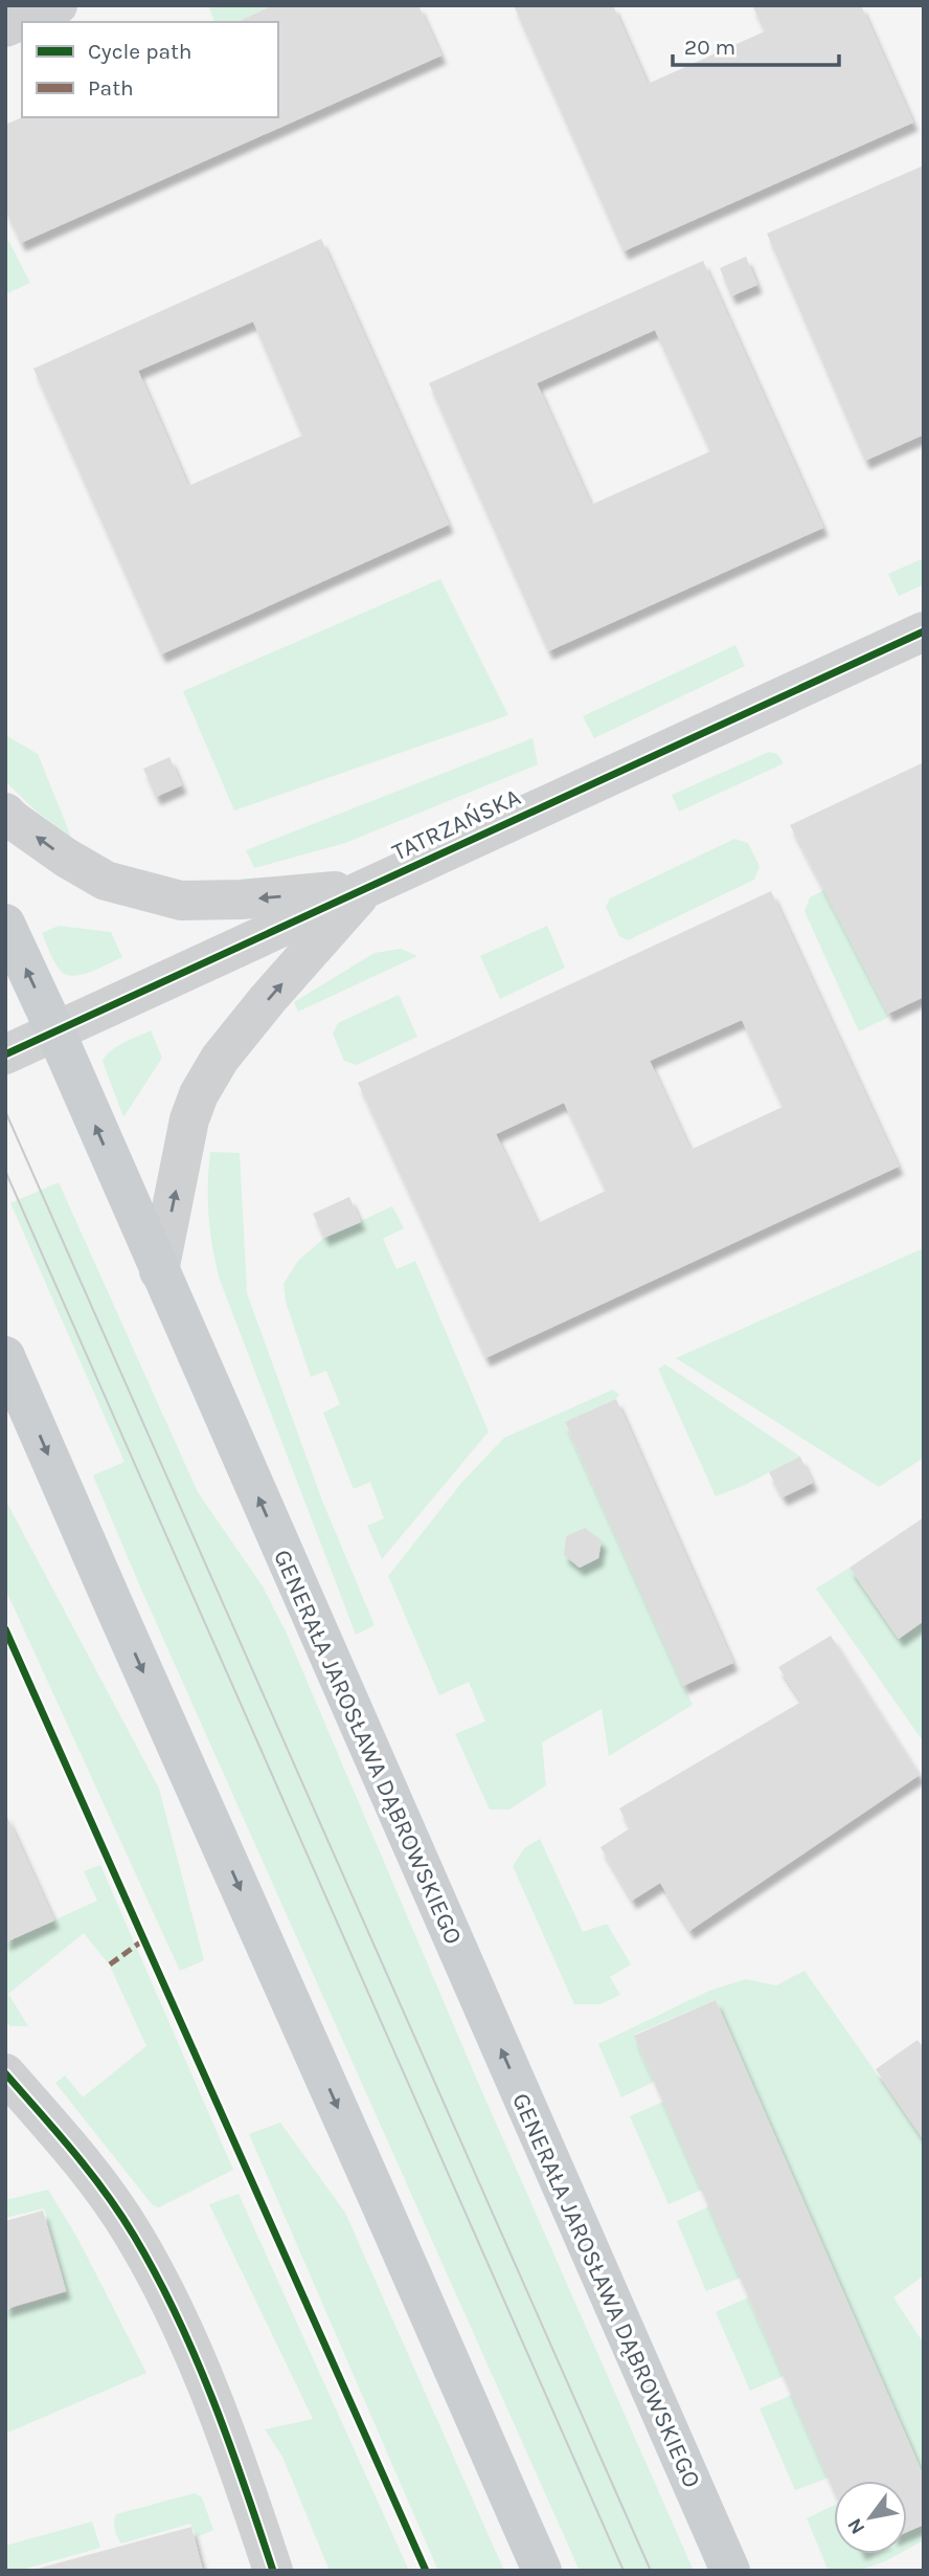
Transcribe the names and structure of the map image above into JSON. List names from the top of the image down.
{
  "streets": {
    "main road": ["GENERAŁA JAROSŁAWA DĄBROWSKIEGO"],
    "street": ["TATRZAŃSKA"]
  },
  "crossings": [
    ["TATRZAŃSKA", "GENERAŁA JAROSŁAWA DĄBROWSKIEGO"]
  ],
  "legend": ["Cycle path", "Path"],
  "scale_bar": "20 m",
  "north": "bottom left"
}
